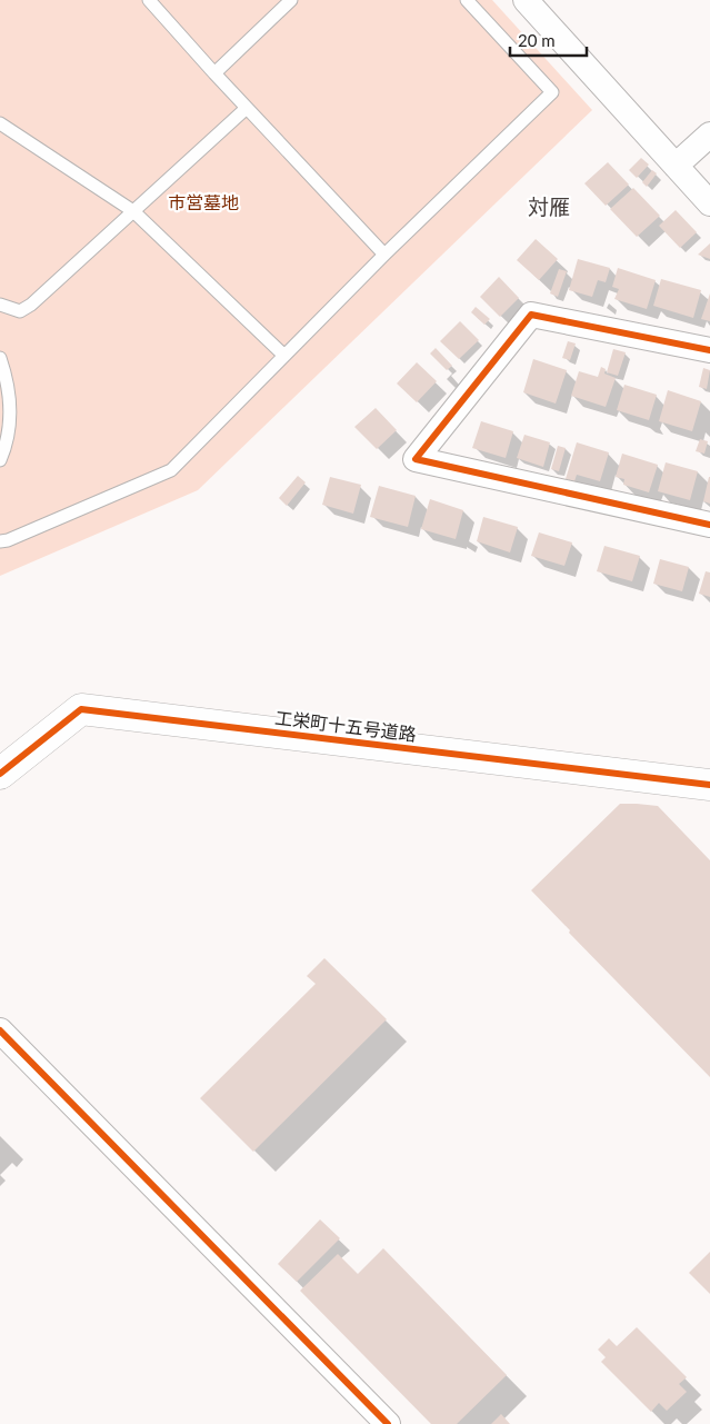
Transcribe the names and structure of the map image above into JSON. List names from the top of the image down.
{
  "streets": {
    "street": ["工栄町十五号道路"]
  },
  "districts": ["対雁"],
  "parks": ["市営墓地"],
  "scale_bar": "20 m"
}
